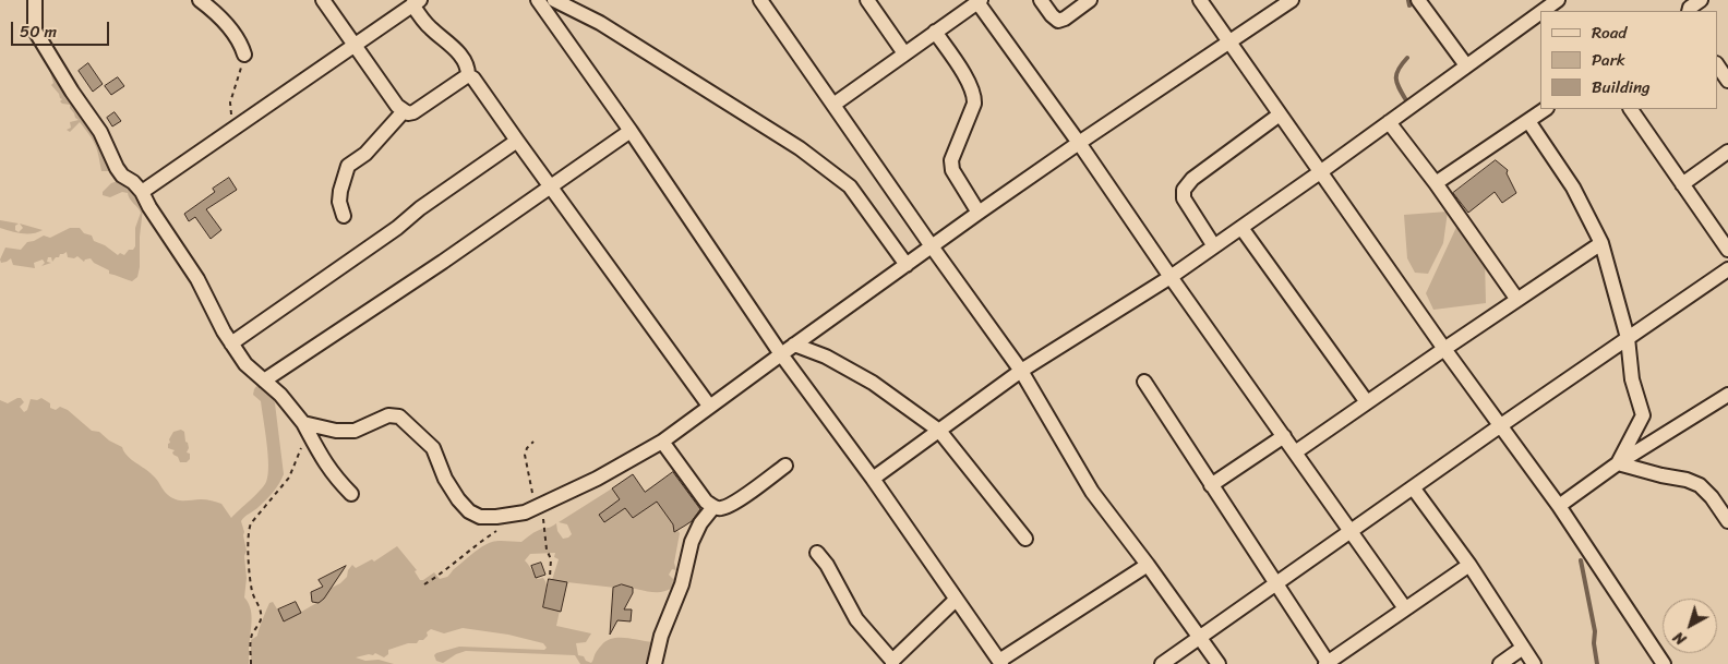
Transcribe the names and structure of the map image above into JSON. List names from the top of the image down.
{
  "legend": ["Road", "Park", "Building"],
  "scale_bar": "50 m",
  "north": "bottom left"
}
